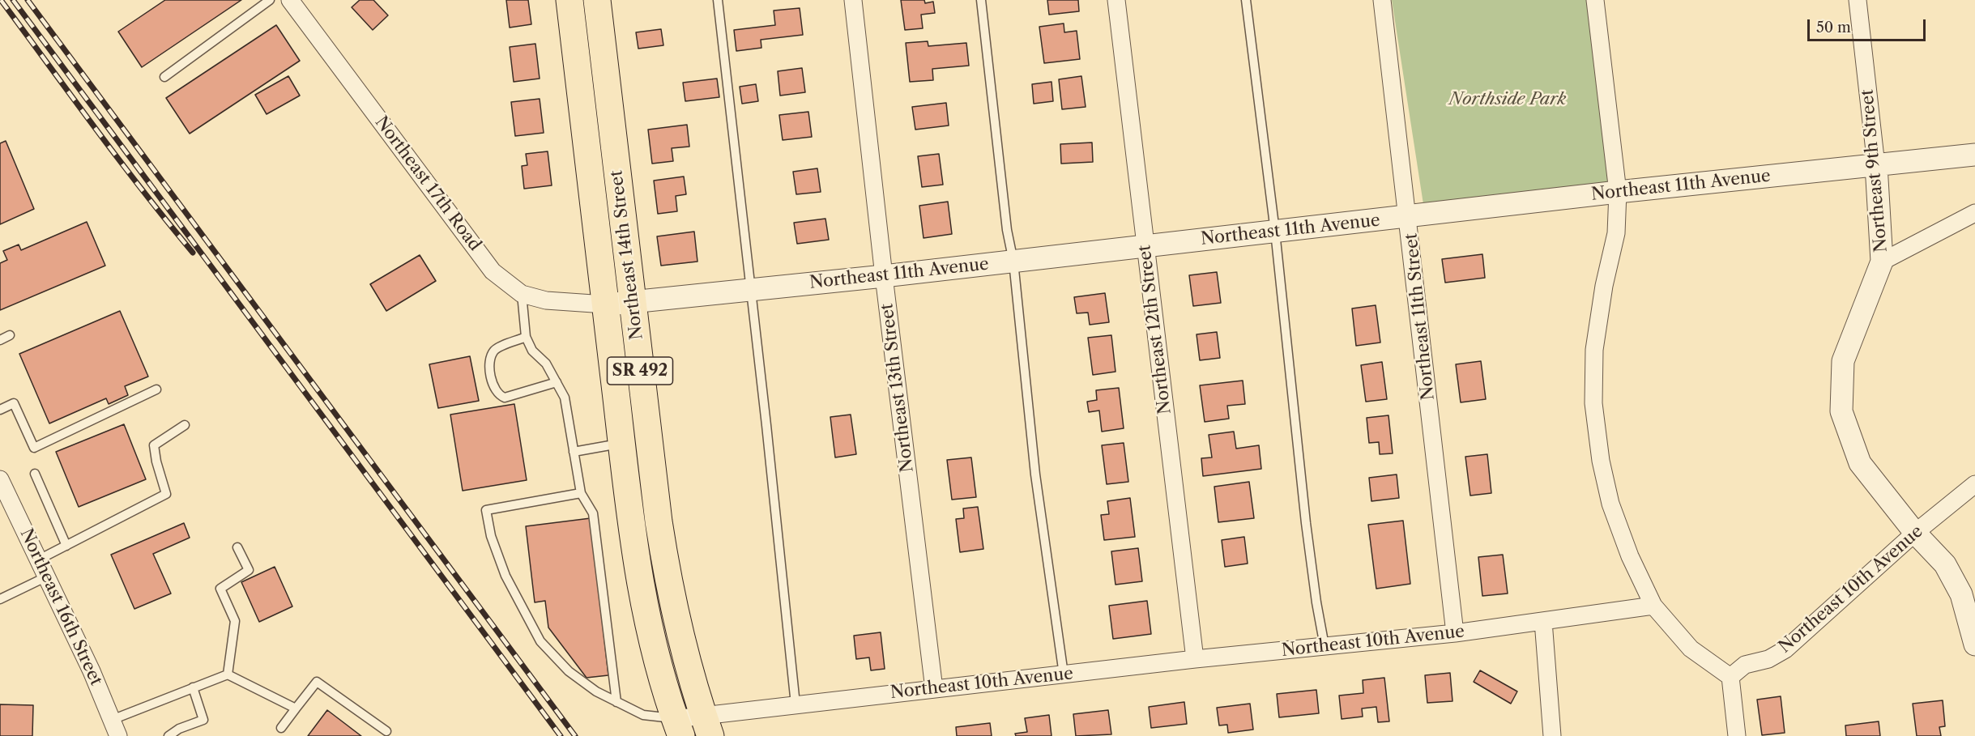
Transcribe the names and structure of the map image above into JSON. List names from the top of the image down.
{
  "streets": {
    "main road": ["Northeast 14th Street", "SR 492"],
    "street": [
      "Northeast 9th Street",
      "Northeast 17th Road",
      "Northeast 11th Avenue",
      "Northeast 11th Street",
      "Northeast 12th Street",
      "Northeast 13th Street",
      "Northeast 10th Avenue",
      "Northeast 16th Street"
    ]
  },
  "crossings": [
    ["Northeast 9th Street", "Northeast 11th Avenue"],
    ["Northeast 9th Street", "Northeast 10th Avenue"],
    ["Northeast 17th Road", "Northeast 11th Avenue"],
    ["Northeast 17th Road", "Northeast 14th Street"],
    ["Northeast 11th Avenue", "Northeast 14th Street"],
    ["Northeast 11th Avenue", "Northeast 11th Street"],
    ["Northeast 11th Avenue", "Northeast 12th Street"],
    ["Northeast 11th Avenue", "Northeast 13th Street"],
    ["Northeast 14th Street", "Northeast 10th Avenue"],
    ["Northeast 11th Street", "Northeast 10th Avenue"],
    ["Northeast 12th Street", "Northeast 10th Avenue"],
    ["Northeast 13th Street", "Northeast 10th Avenue"]
  ],
  "parks": ["Northside Park"],
  "scale_bar": "50 m"
}
